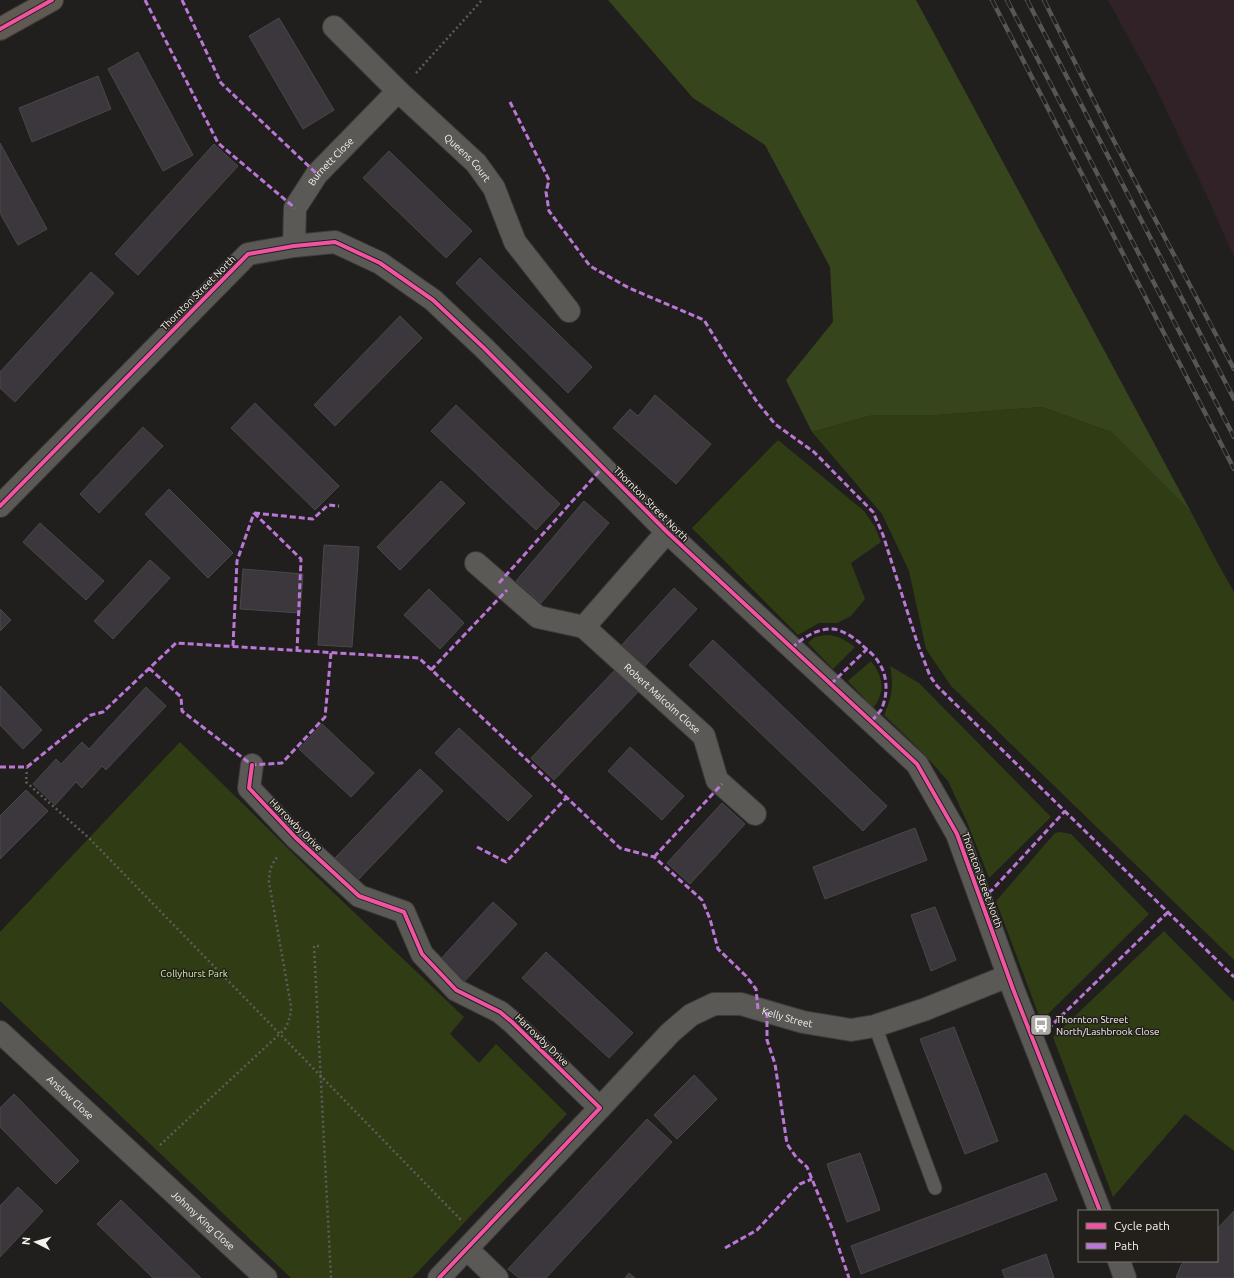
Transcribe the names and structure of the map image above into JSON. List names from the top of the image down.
{
  "streets": {
    "street": [
      "Queens Court",
      "Burnett Close",
      "Thornton Street North",
      "Robert Malcolm Close",
      "Harrowby Drive",
      "Kelly Street",
      "Anslow Close",
      "Johnny King Close"
    ]
  },
  "crossings": [
    ["Queens Court", "Burnett Close"],
    ["Burnett Close", "Thornton Street North"],
    ["Thornton Street North", "Kelly Street"],
    ["Harrowby Drive", "Kelly Street"],
    ["Anslow Close", "Johnny King Close"]
  ],
  "parks": ["Collyhurst Park"],
  "places": {
    "bus stop": ["Thornton Street North/Lashbrook Close"]
  },
  "legend": ["Cycle path", "Path"],
  "north": "left"
}
